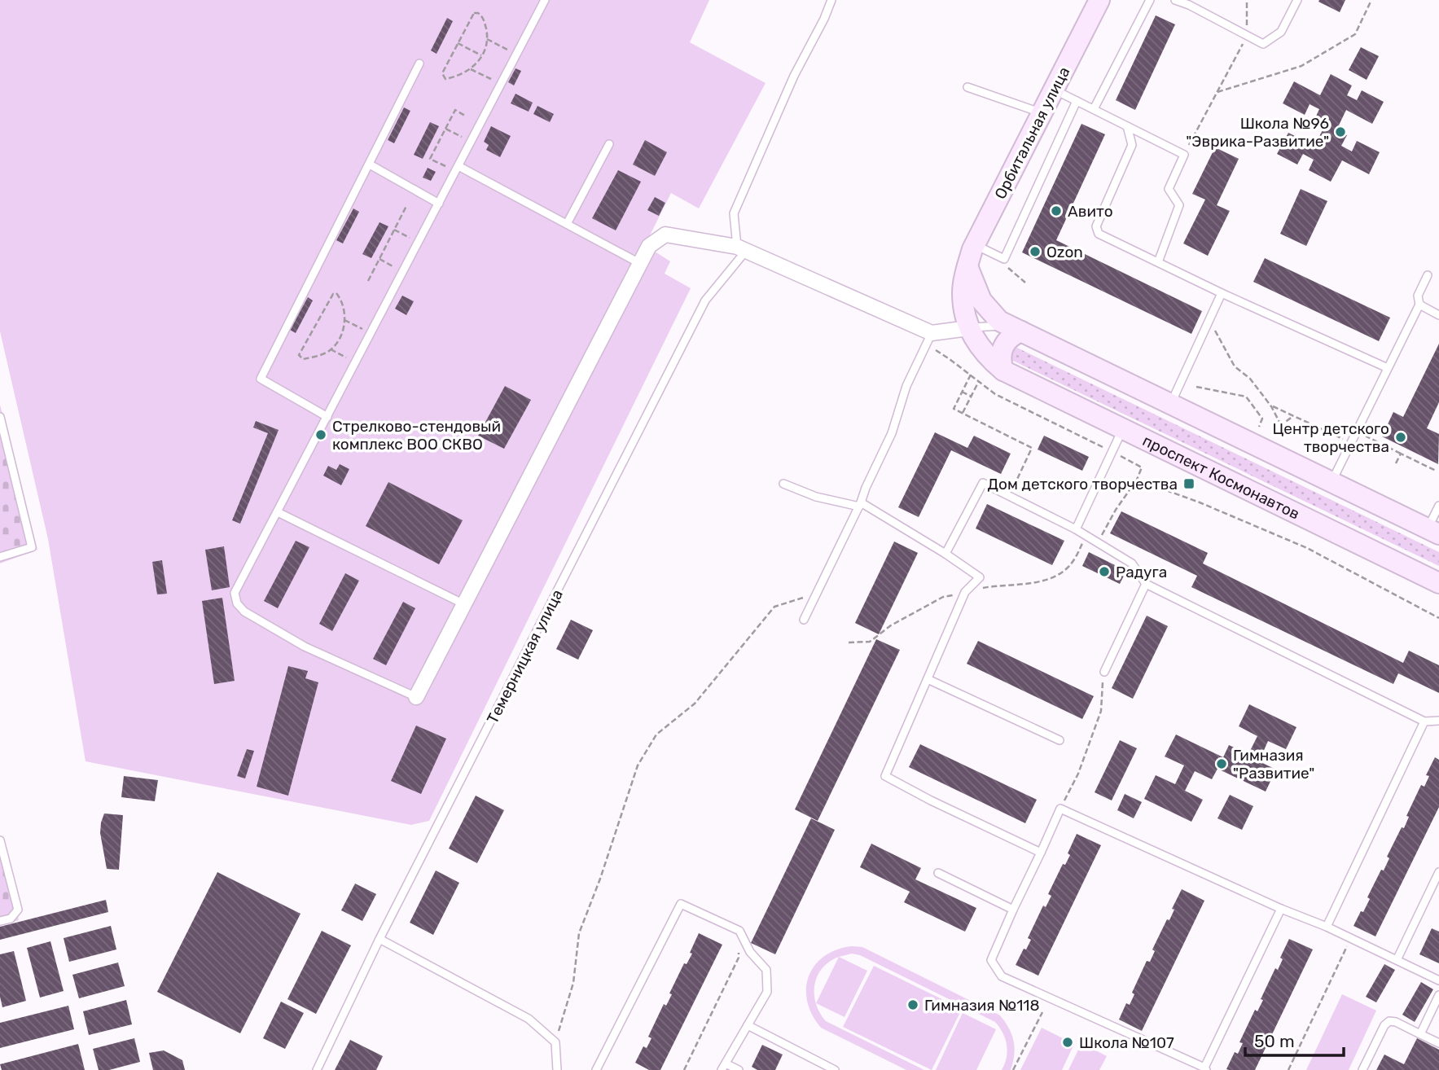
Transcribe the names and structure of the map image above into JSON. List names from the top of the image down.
{
  "streets": {
    "main road": ["Орбитальная улица", "проспект Космонавтов"],
    "lane": ["Темерницкая улица"]
  },
  "crossings": [
    ["Орбитальная улица", "проспект Космонавтов"]
  ],
  "places": {
    "other": [
      "Школа №96 \"Эврика-Развитие\"",
      "Авито",
      "Ozon",
      "Стрелково-стендовый комплекс ВОО СКВО",
      "Центр детского творчества",
      "Радуга",
      "Гимназия \"Развитие\"",
      "Гимназия №118",
      "Школа №107"
    ],
    "transit": ["Дом детского творчества"]
  },
  "scale_bar": "50 m"
}
